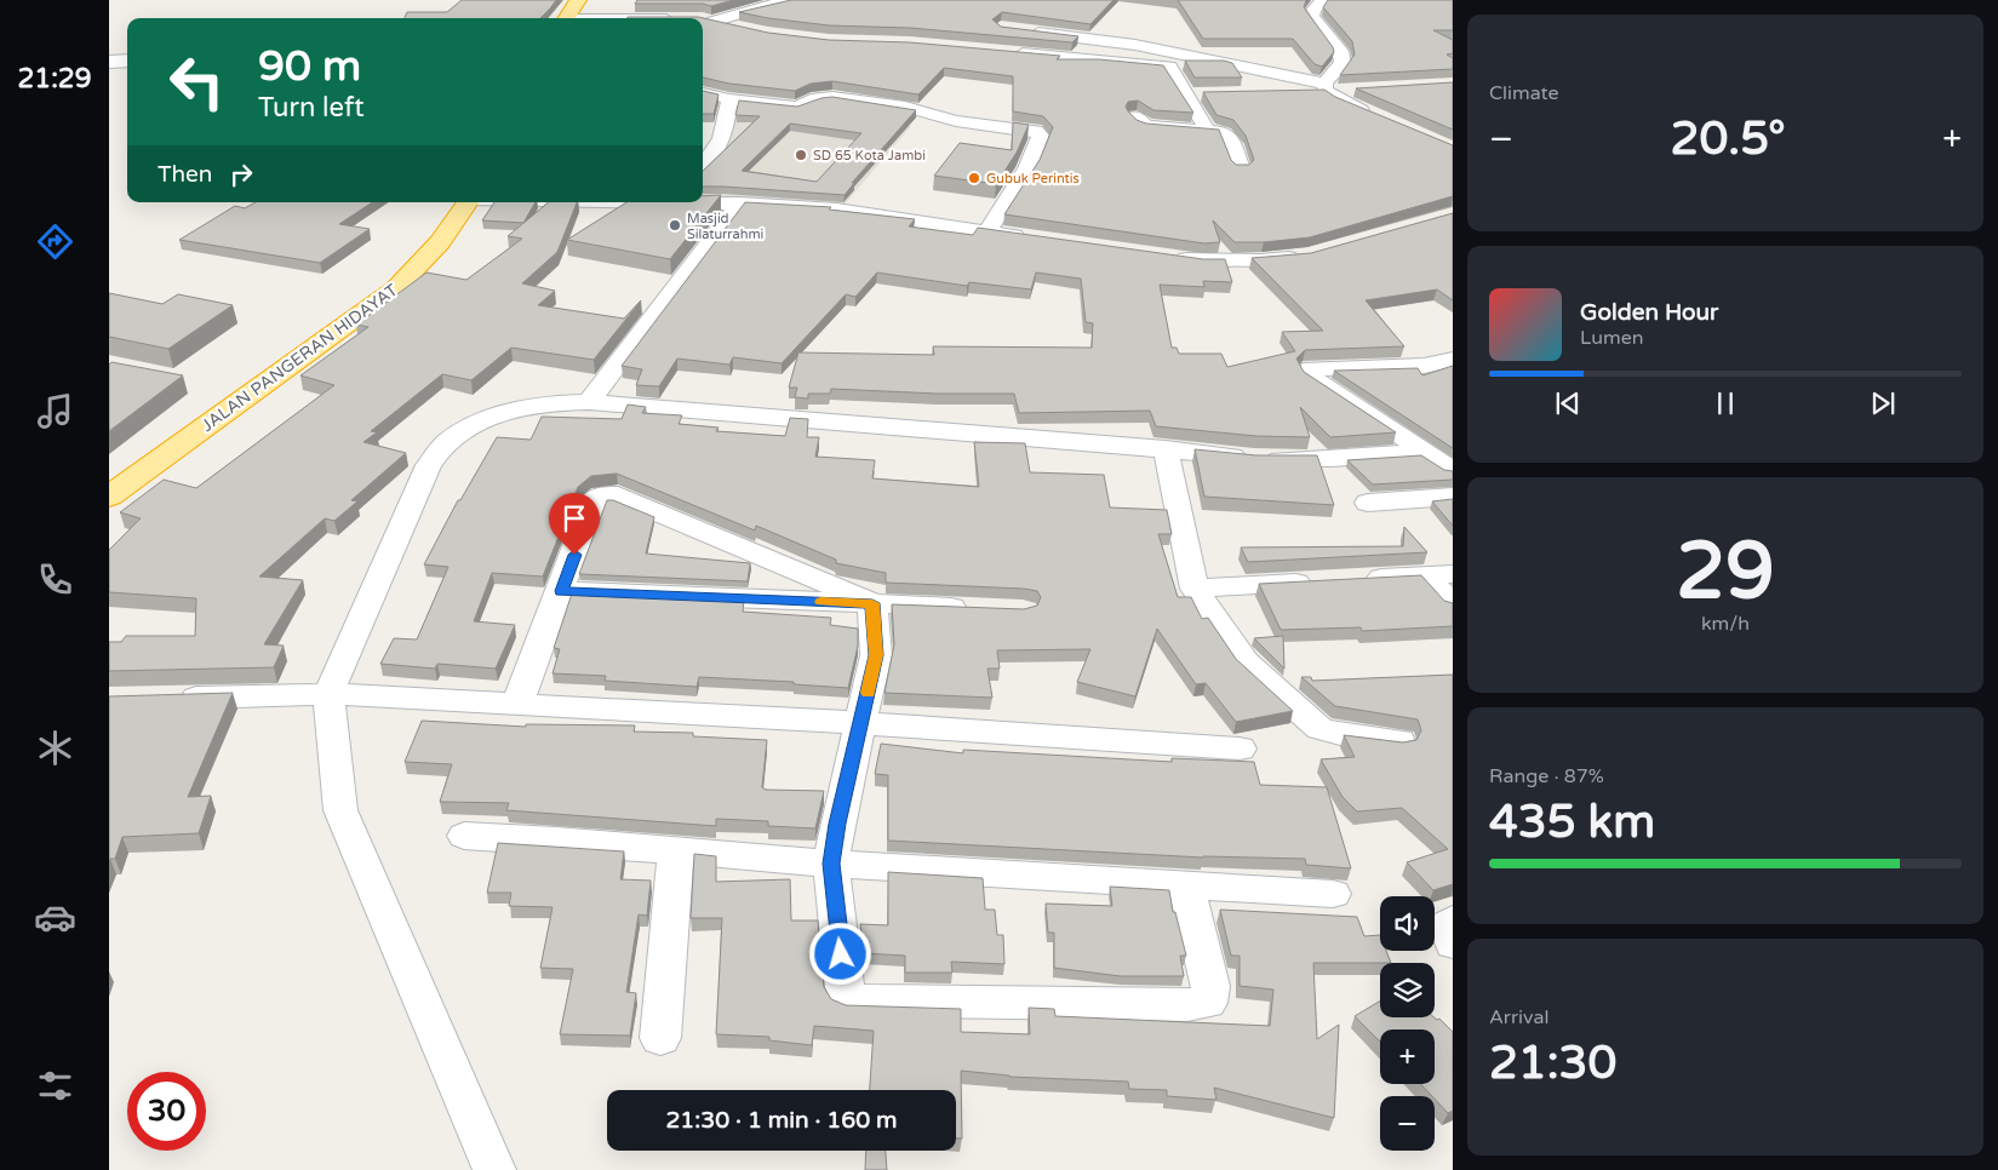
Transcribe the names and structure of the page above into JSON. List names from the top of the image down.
{
  "streets": {
    "highway": ["JALAN PANGERAN HIDAYAT"]
  },
  "places": ["SD 65 Kota Jambi", "Gubuk Perintis", "Masjid Silaturrahmi"],
  "page": {
    "tabs": "21:29",
    "tile": [
      "Climate",
      ["29", "km/h"],
      ["Range · 87%", "435 km"],
      ["Arrival", "21:30"]
    ],
    "turn": ["90 m", "Turn left"],
    "heat": ["−", "20.5°", "+"],
    "then": "Then",
    "song": ["Golden Hour", "Lumen"],
    "map_buttons": ["+", "−"],
    "limit": "30",
    "trip": "21:30 · 1 min · 160 m"
  }
}
